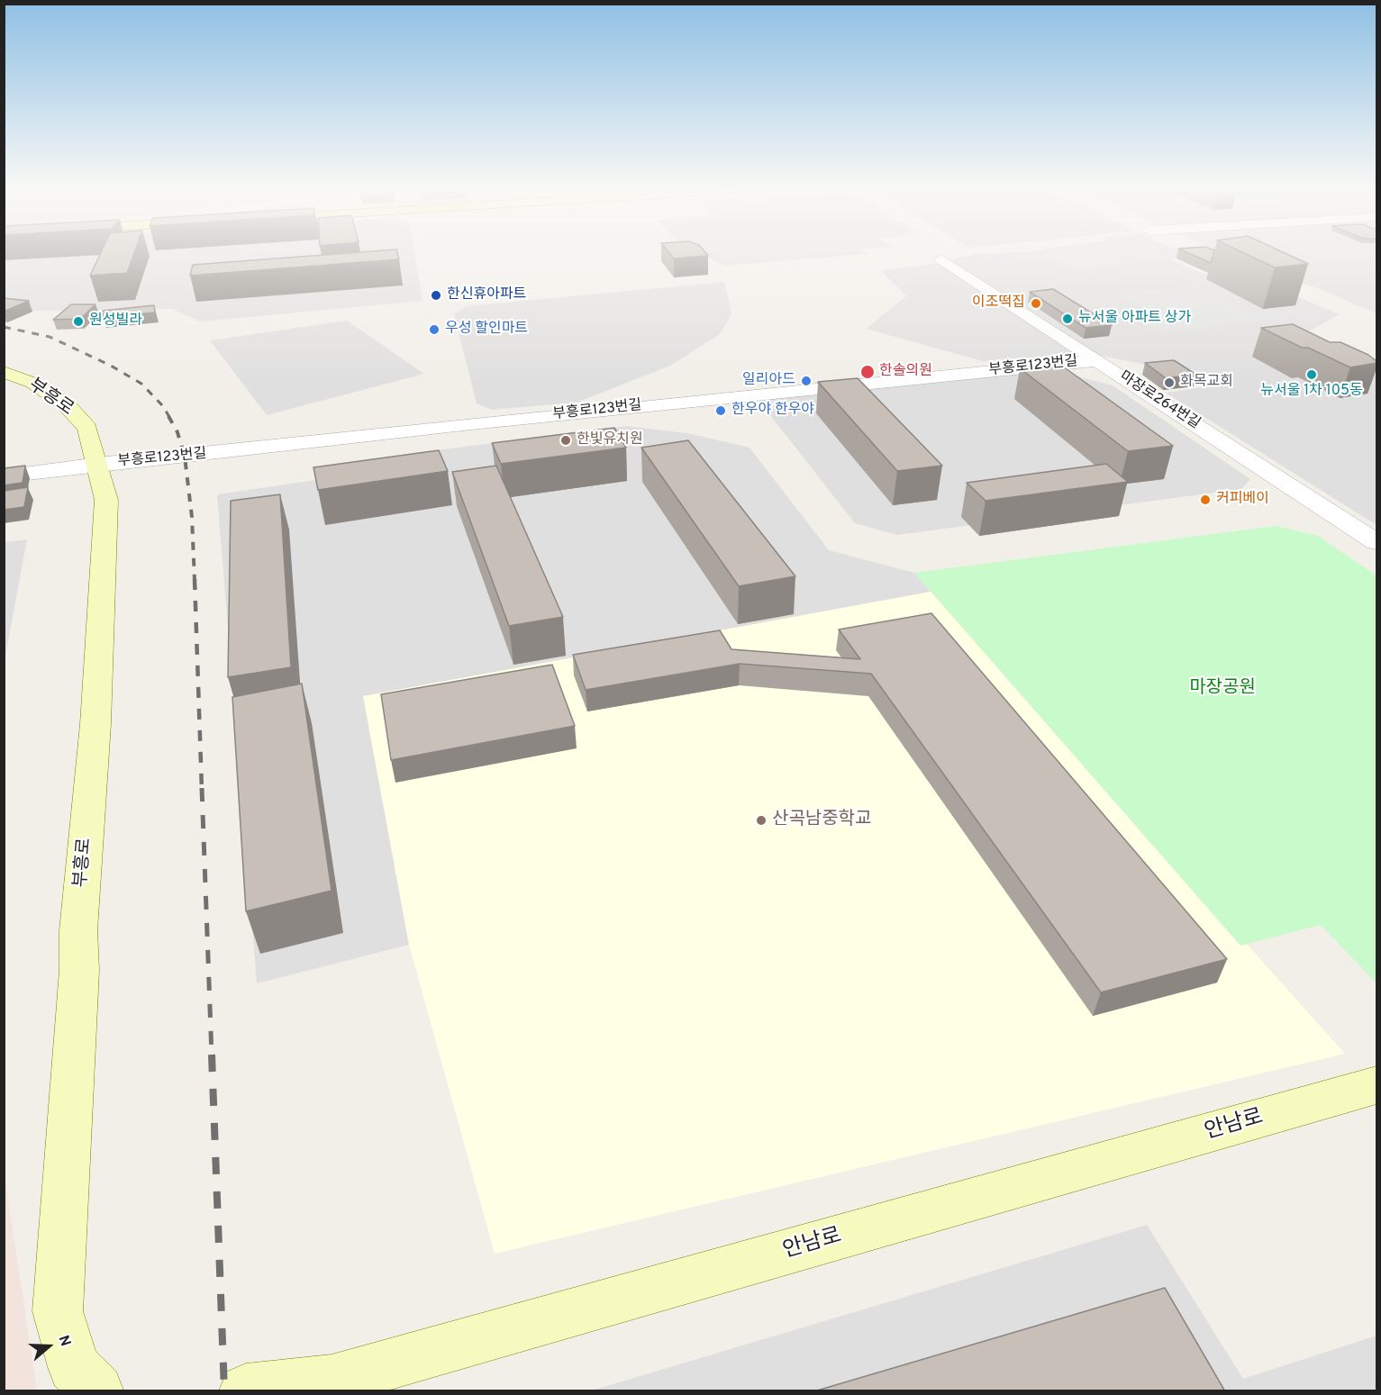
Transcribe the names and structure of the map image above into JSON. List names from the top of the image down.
{
  "streets": {
    "main road": ["부흥로", "안남로"],
    "street": ["부흥로123번길", "마장로264번길"]
  },
  "crossings": [
    ["부흥로123번길", "부흥로"],
    ["부흥로123번길", "마장로264번길"]
  ],
  "parks": ["마장공원"],
  "places": [
    "한신휴아파트",
    "이조떡집",
    "뉴서울 아파트 상가",
    "원성빌라",
    "우성 할인마트",
    "한솔의원",
    "뉴서울 1차 105동",
    "일리아드",
    "화목교회",
    "한우야 한우야",
    "한빛유치원",
    "커피베이",
    "산곡남중학교"
  ],
  "north": "right"
}
